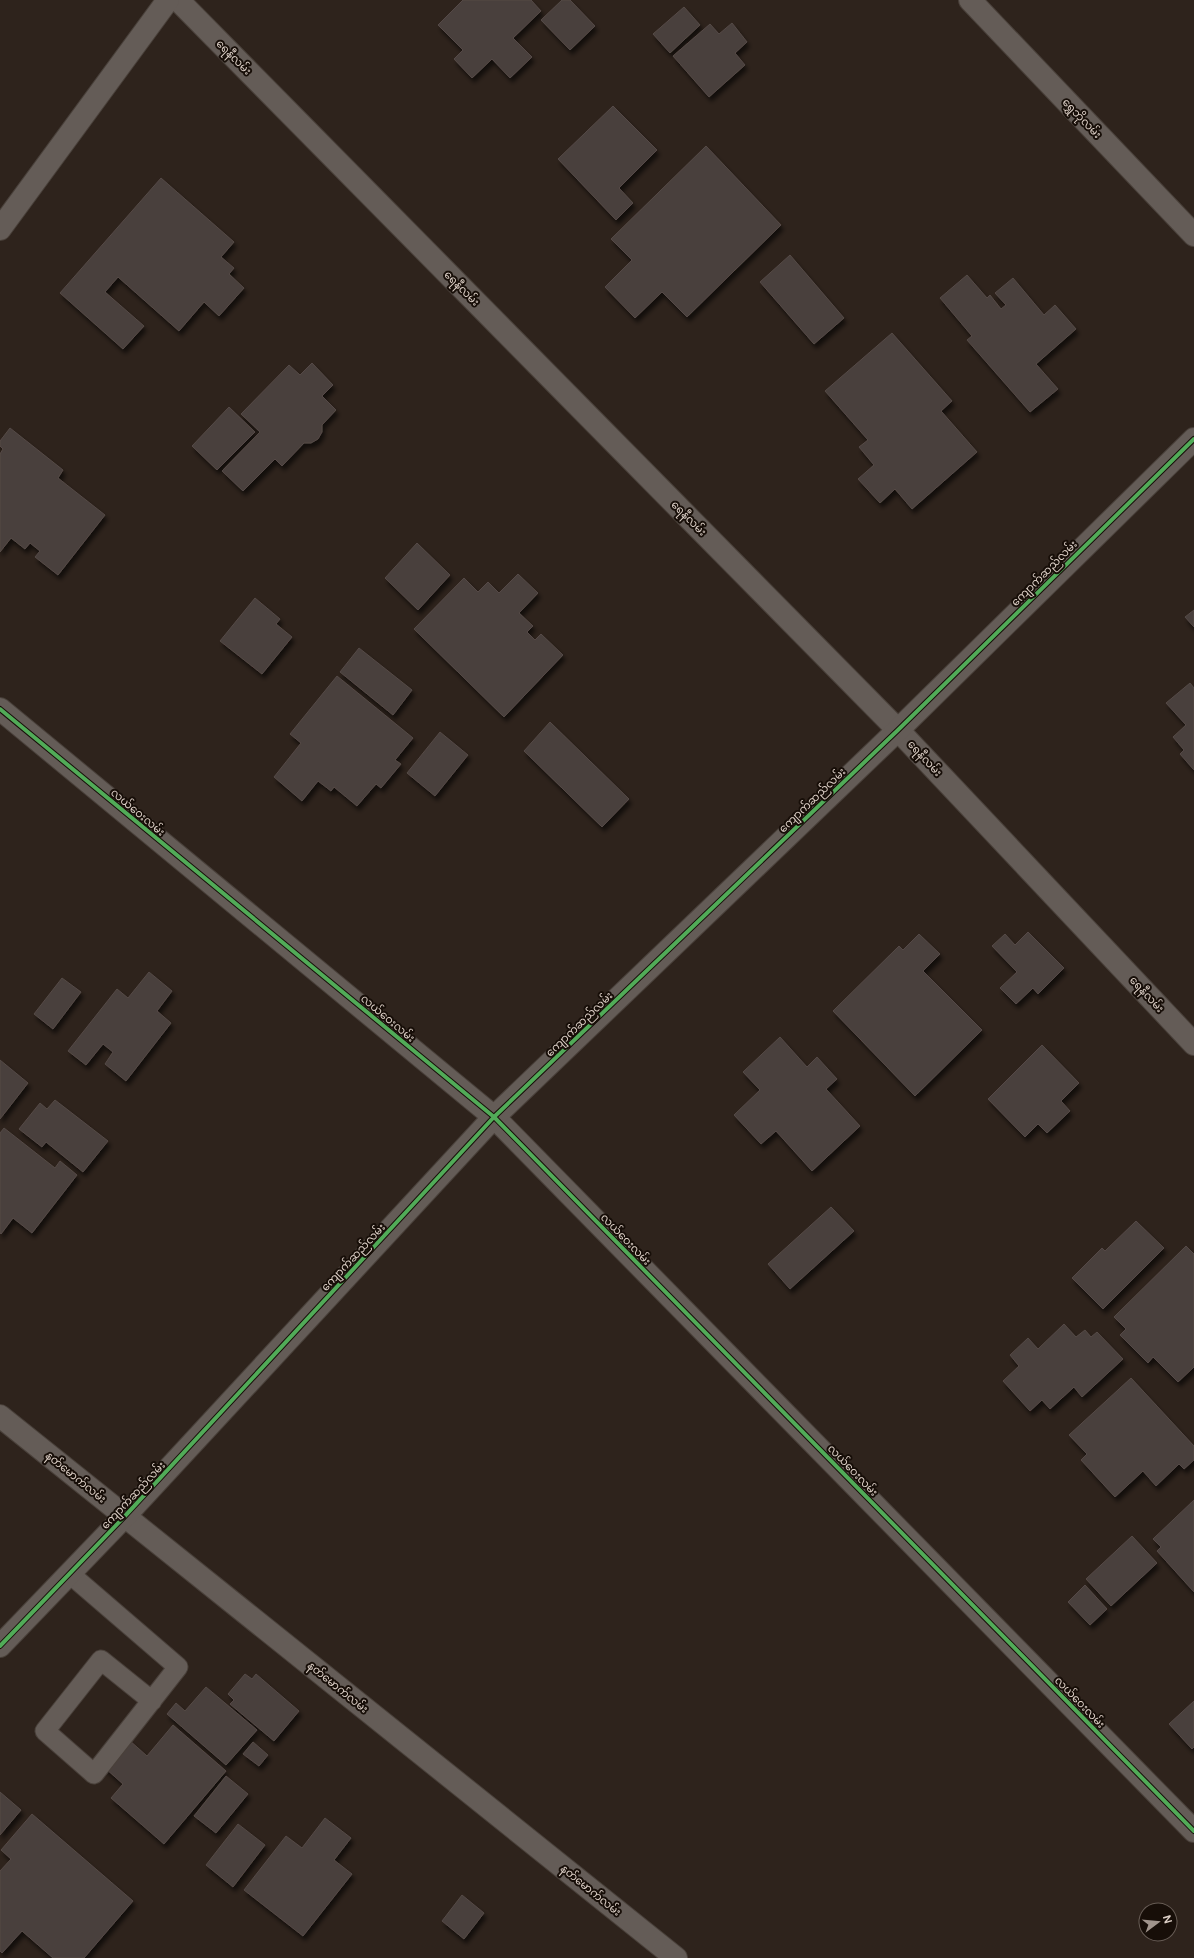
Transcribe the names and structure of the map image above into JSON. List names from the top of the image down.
{
  "streets": {
    "street": [
      "ရေနီလမ်း",
      "ရွှေဘိုလမ်း",
      "ကျောက်ဆည်လမ်း",
      "လယ်ဝေးလမ်း",
      "နတ်မောက်လမ်း"
    ]
  },
  "crossings": [
    ["ရေနီလမ်း", "ကျောက်ဆည်လမ်း"],
    ["ကျောက်ဆည်လမ်း", "လယ်ဝေးလမ်း"],
    ["ကျောက်ဆည်လမ်း", "နတ်မောက်လမ်း"]
  ],
  "north": "right"
}
